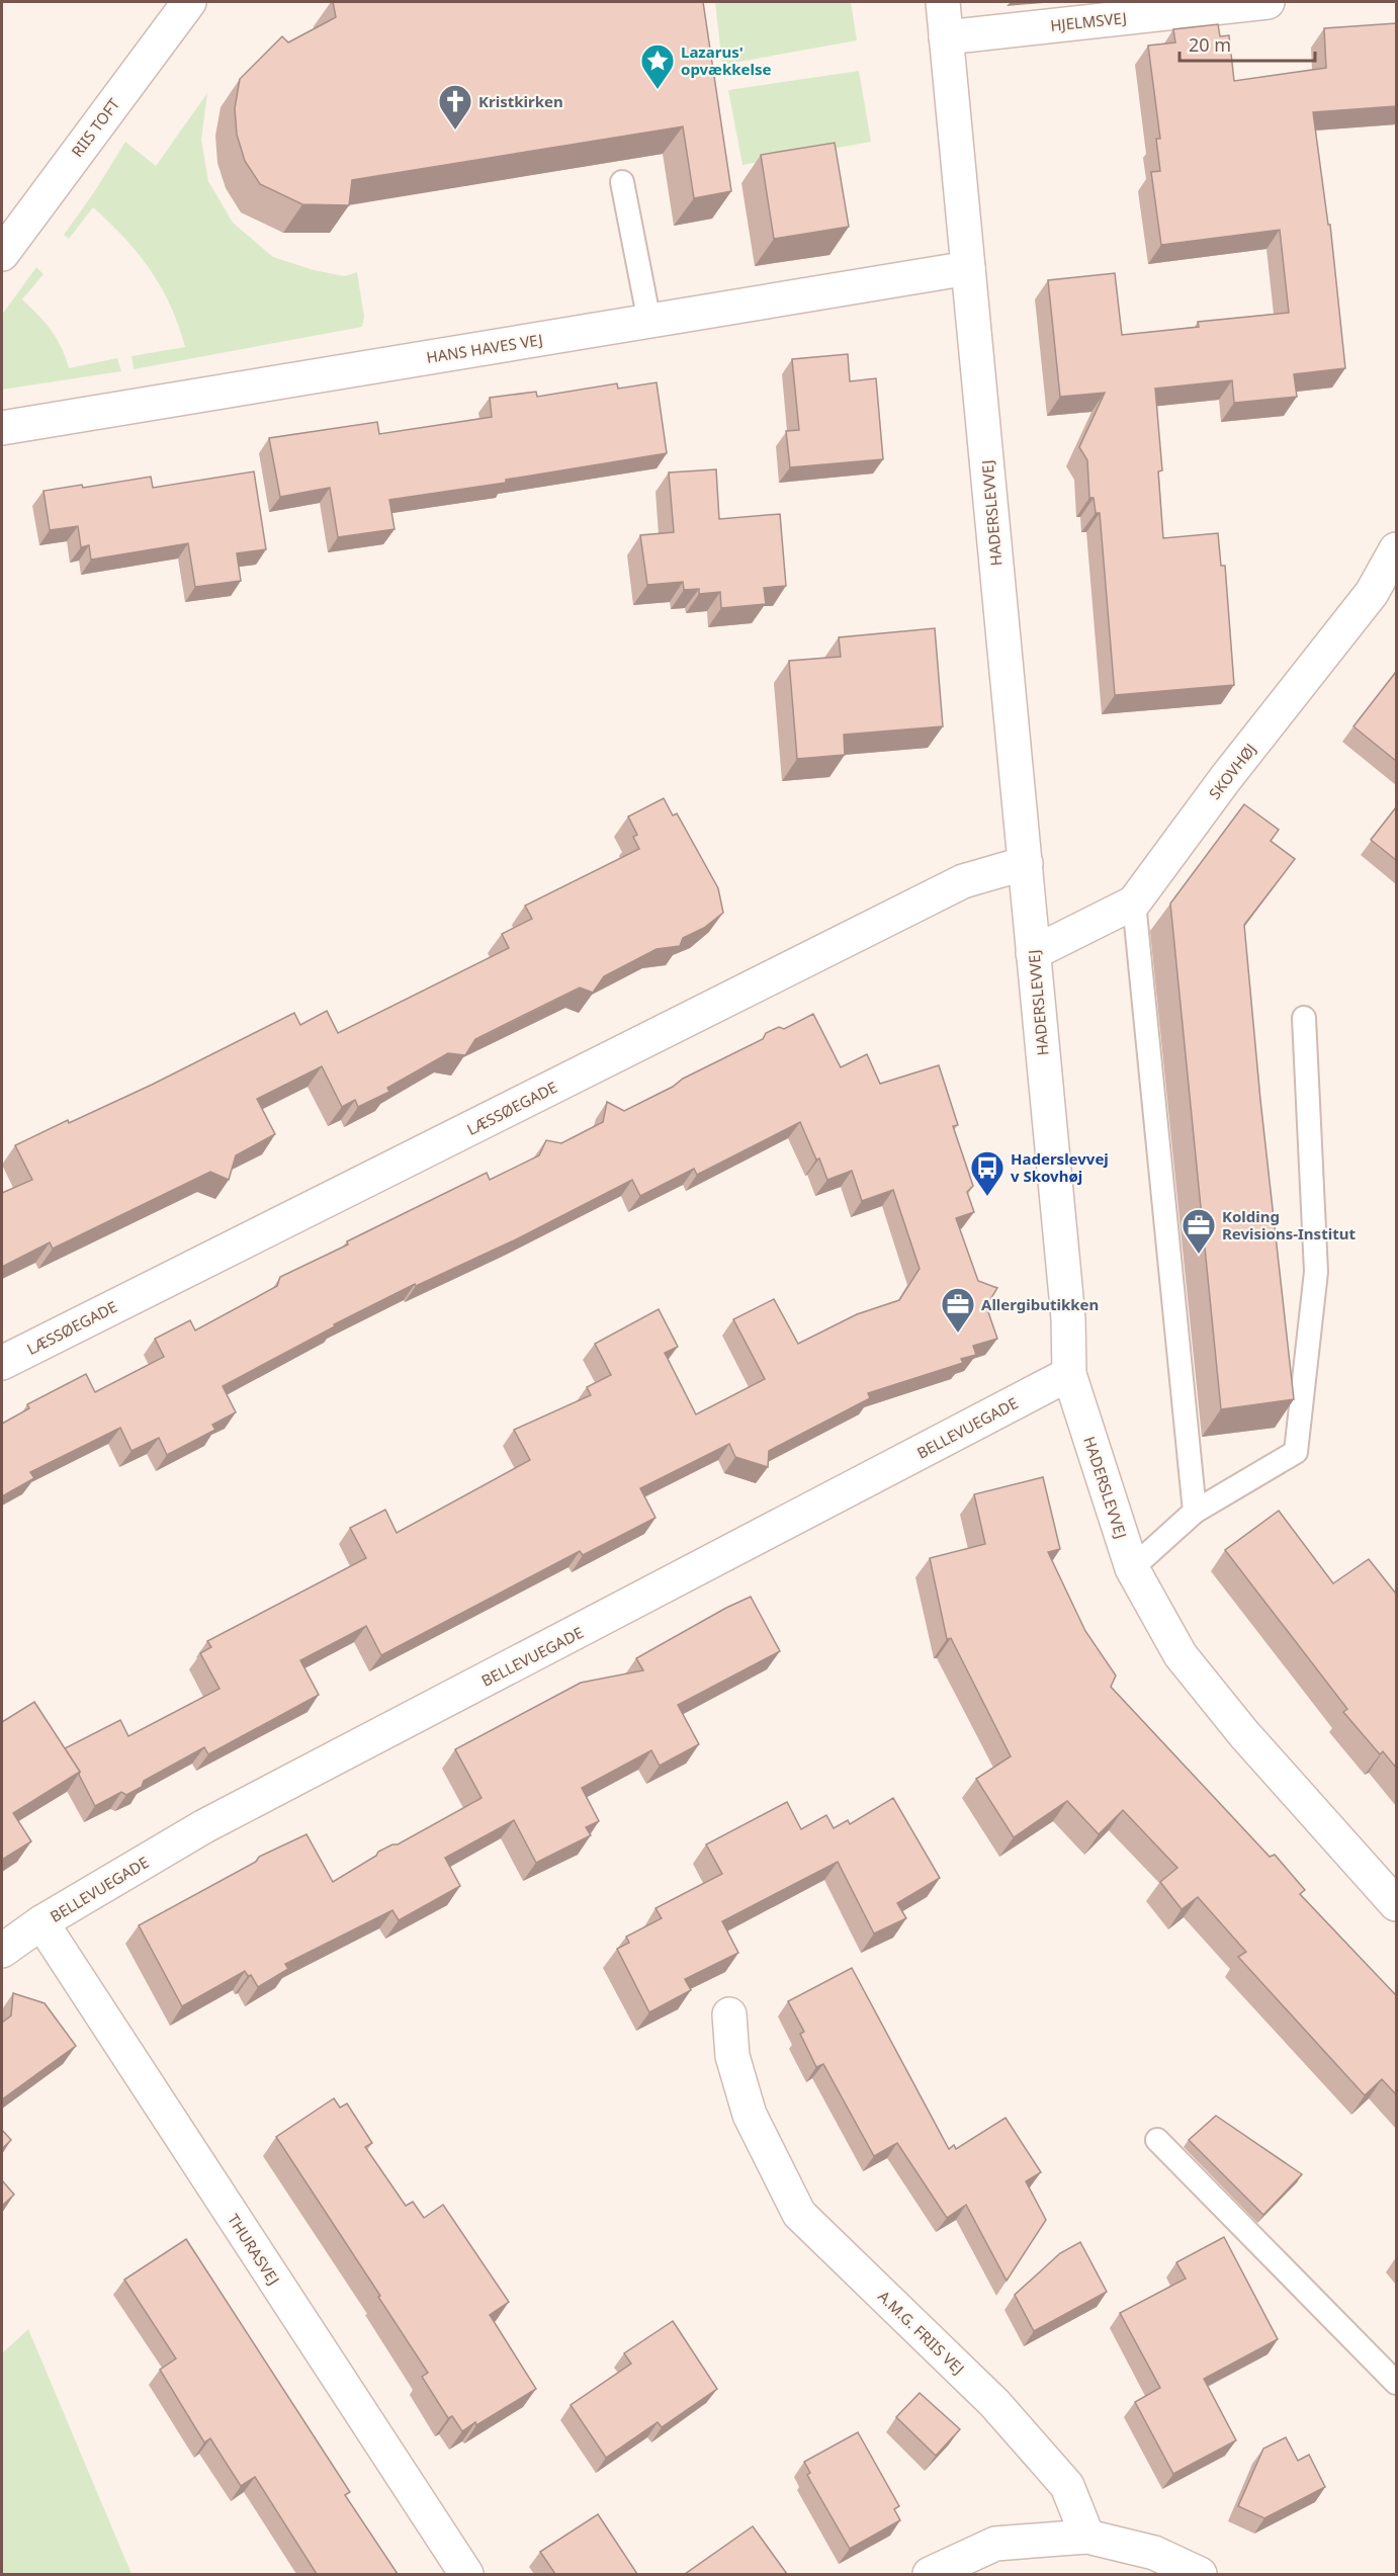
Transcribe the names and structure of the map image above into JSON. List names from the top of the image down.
{
  "streets": {
    "street": [
      "HJELMSVEJ",
      "RIIS TOFT",
      "HANS HAVES VEJ",
      "HADERSLEVVEJ",
      "SKOVHØJ",
      "LÆSSØEGADE",
      "BELLEVUEGADE",
      "THURASVEJ",
      "A.M.G. FRIIS VEJ"
    ]
  },
  "crossings": [
    ["HJELMSVEJ", "HADERSLEVVEJ"],
    ["HANS HAVES VEJ", "HADERSLEVVEJ"],
    ["HADERSLEVVEJ", "SKOVHØJ"],
    ["HADERSLEVVEJ", "LÆSSØEGADE"],
    ["HADERSLEVVEJ", "BELLEVUEGADE"],
    ["BELLEVUEGADE", "THURASVEJ"]
  ],
  "places": {
    "place": ["Lazarus' opvækkelse"],
    "church": ["Kristkirken"],
    "bus stop": ["Haderslevvej v Skovhøj"],
    "office": ["Kolding Revisions-Institut", "Allergibutikken"]
  },
  "scale_bar": "20 m"
}
